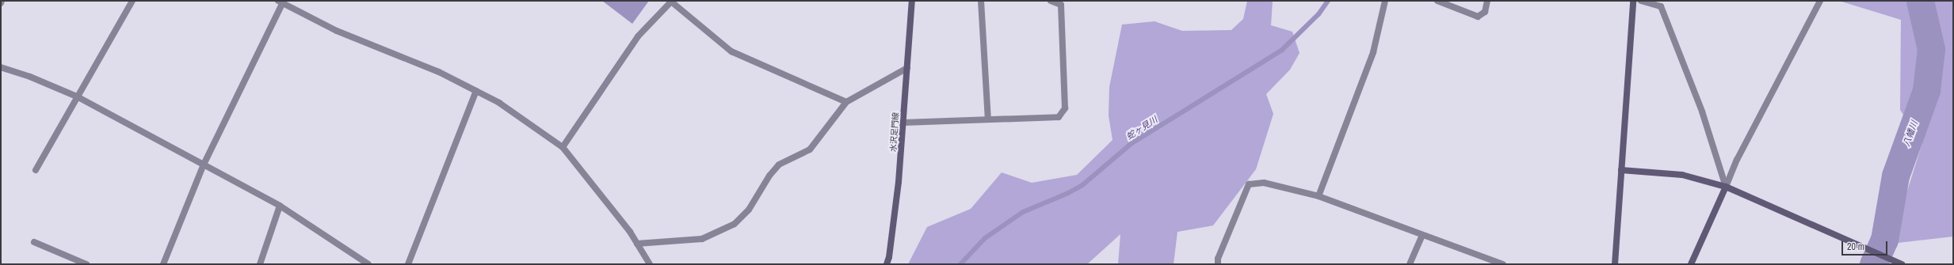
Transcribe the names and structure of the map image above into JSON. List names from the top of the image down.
{
  "streets": {
    "street": ["水沢足門線"]
  },
  "water": ["蛇ヶ見川", "八幡川"],
  "scale_bar": "20 m"
}
